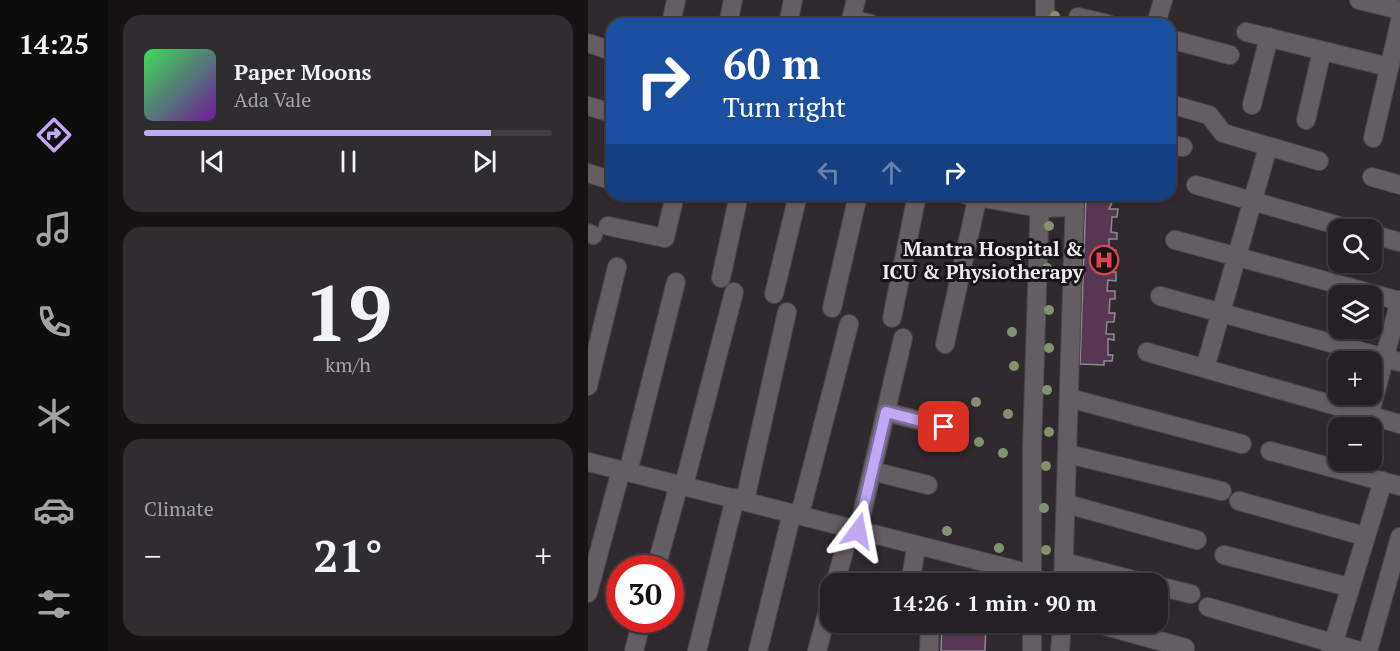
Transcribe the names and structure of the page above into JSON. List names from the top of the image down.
{
  "places": {
    "hospital": ["Mantra Hospital & ICU & Physiotherapy"]
  },
  "page": {
    "tabs": "14:25",
    "turn": ["60 m", "Turn right"],
    "song": ["Paper Moons", "Ada Vale"],
    "map_buttons": ["+", "−"],
    "tile": [
      ["19", "km/h"],
      "Climate"
    ],
    "heat": ["−", "21°", "+"],
    "limit": "30",
    "trip": "14:26 · 1 min · 90 m"
  }
}
